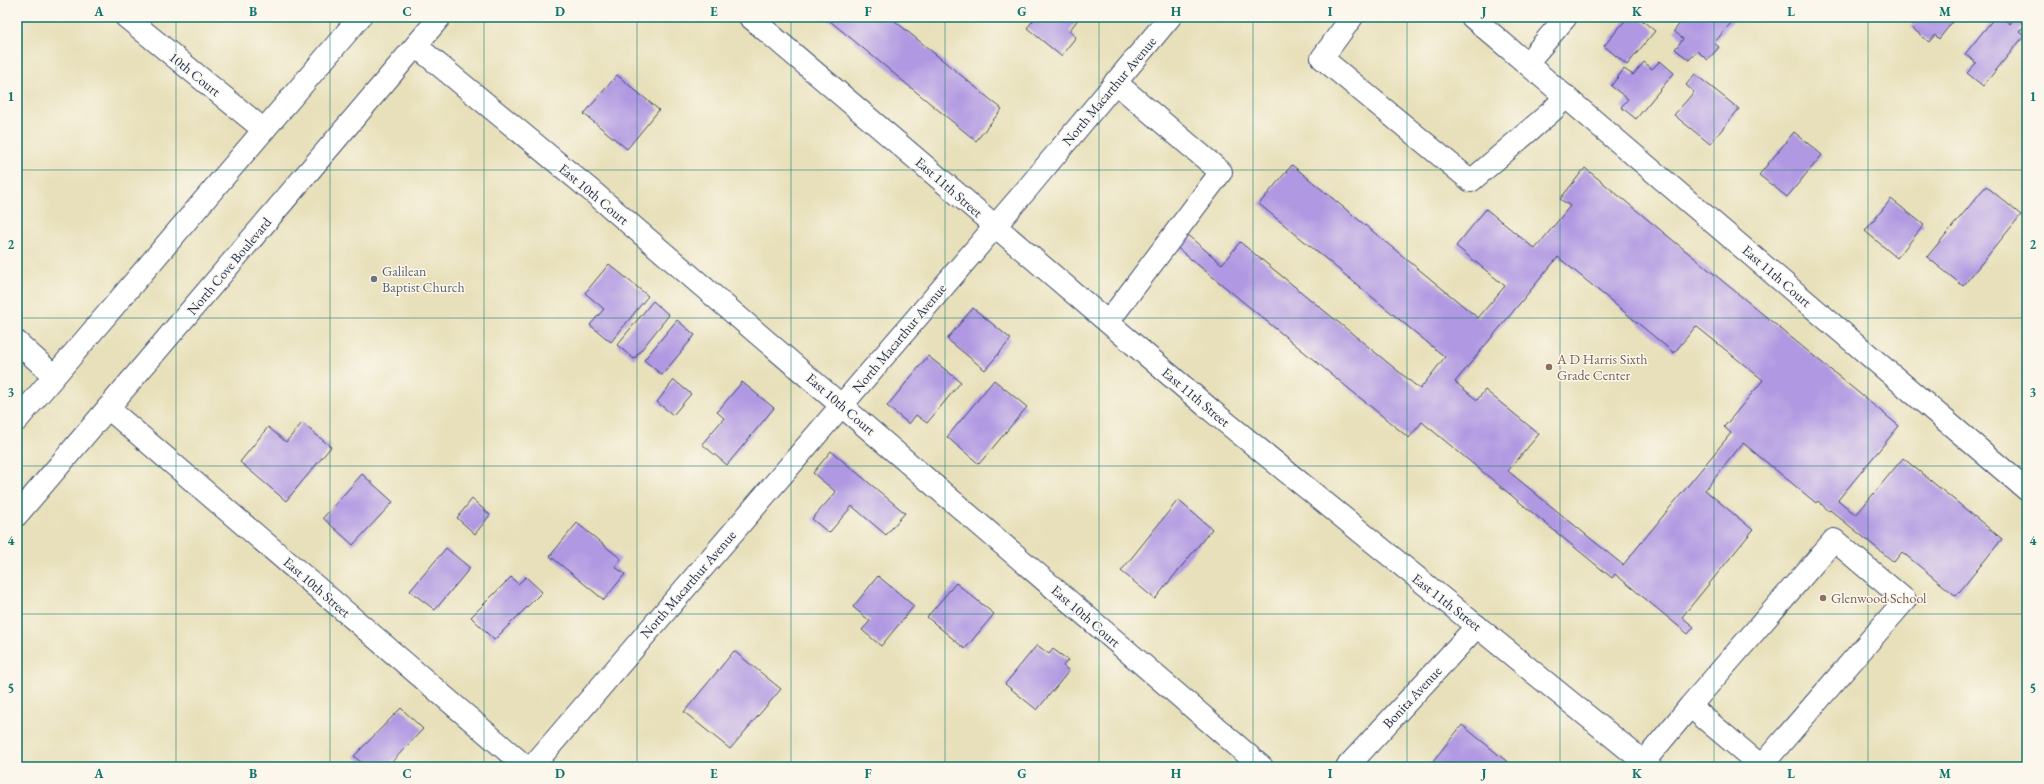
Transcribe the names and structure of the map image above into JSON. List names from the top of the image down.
{
  "streets": {
    "street": [
      "10th Court",
      "North Macarthur Avenue",
      "East 11th Street",
      "East 10th Court",
      "North Cove Boulevard",
      "East 11th Court",
      "East 10th Street",
      "Bonita Avenue"
    ]
  },
  "crossings": [
    ["North Macarthur Avenue", "East 11th Street"],
    ["North Macarthur Avenue", "East 10th Court"],
    ["East 11th Street", "Bonita Avenue"],
    ["East 10th Court", "North Cove Boulevard"],
    ["North Cove Boulevard", "East 10th Street"]
  ],
  "places": ["Galilean Baptist Church", "A D Harris Sixth Grade Center", "Glenwood School"],
  "grid": {
    "columns": [
      "A",
      "B",
      "C",
      "D",
      "E",
      "F",
      "G",
      "H",
      "I",
      "J",
      "K",
      "L",
      "M"
    ],
    "rows": [
      "1",
      "2",
      "3",
      "4",
      "5"
    ]
  }
}
